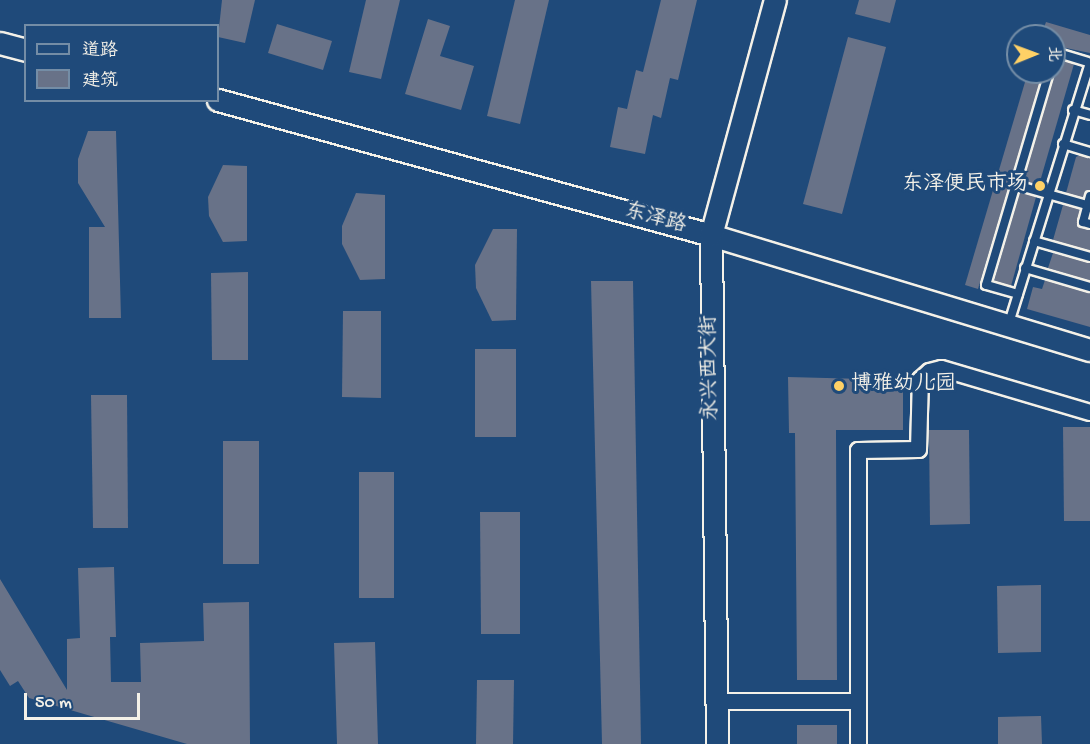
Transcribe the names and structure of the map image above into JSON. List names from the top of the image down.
{
  "streets": {
    "main road": ["东泽路", "永兴西大街"]
  },
  "crossings": [
    ["东泽路", "永兴西大街"]
  ],
  "places": ["东泽便民市场", "博雅幼儿园"],
  "legend": ["道路", "建筑"],
  "scale_bar": "50 m",
  "north": "right"
}
